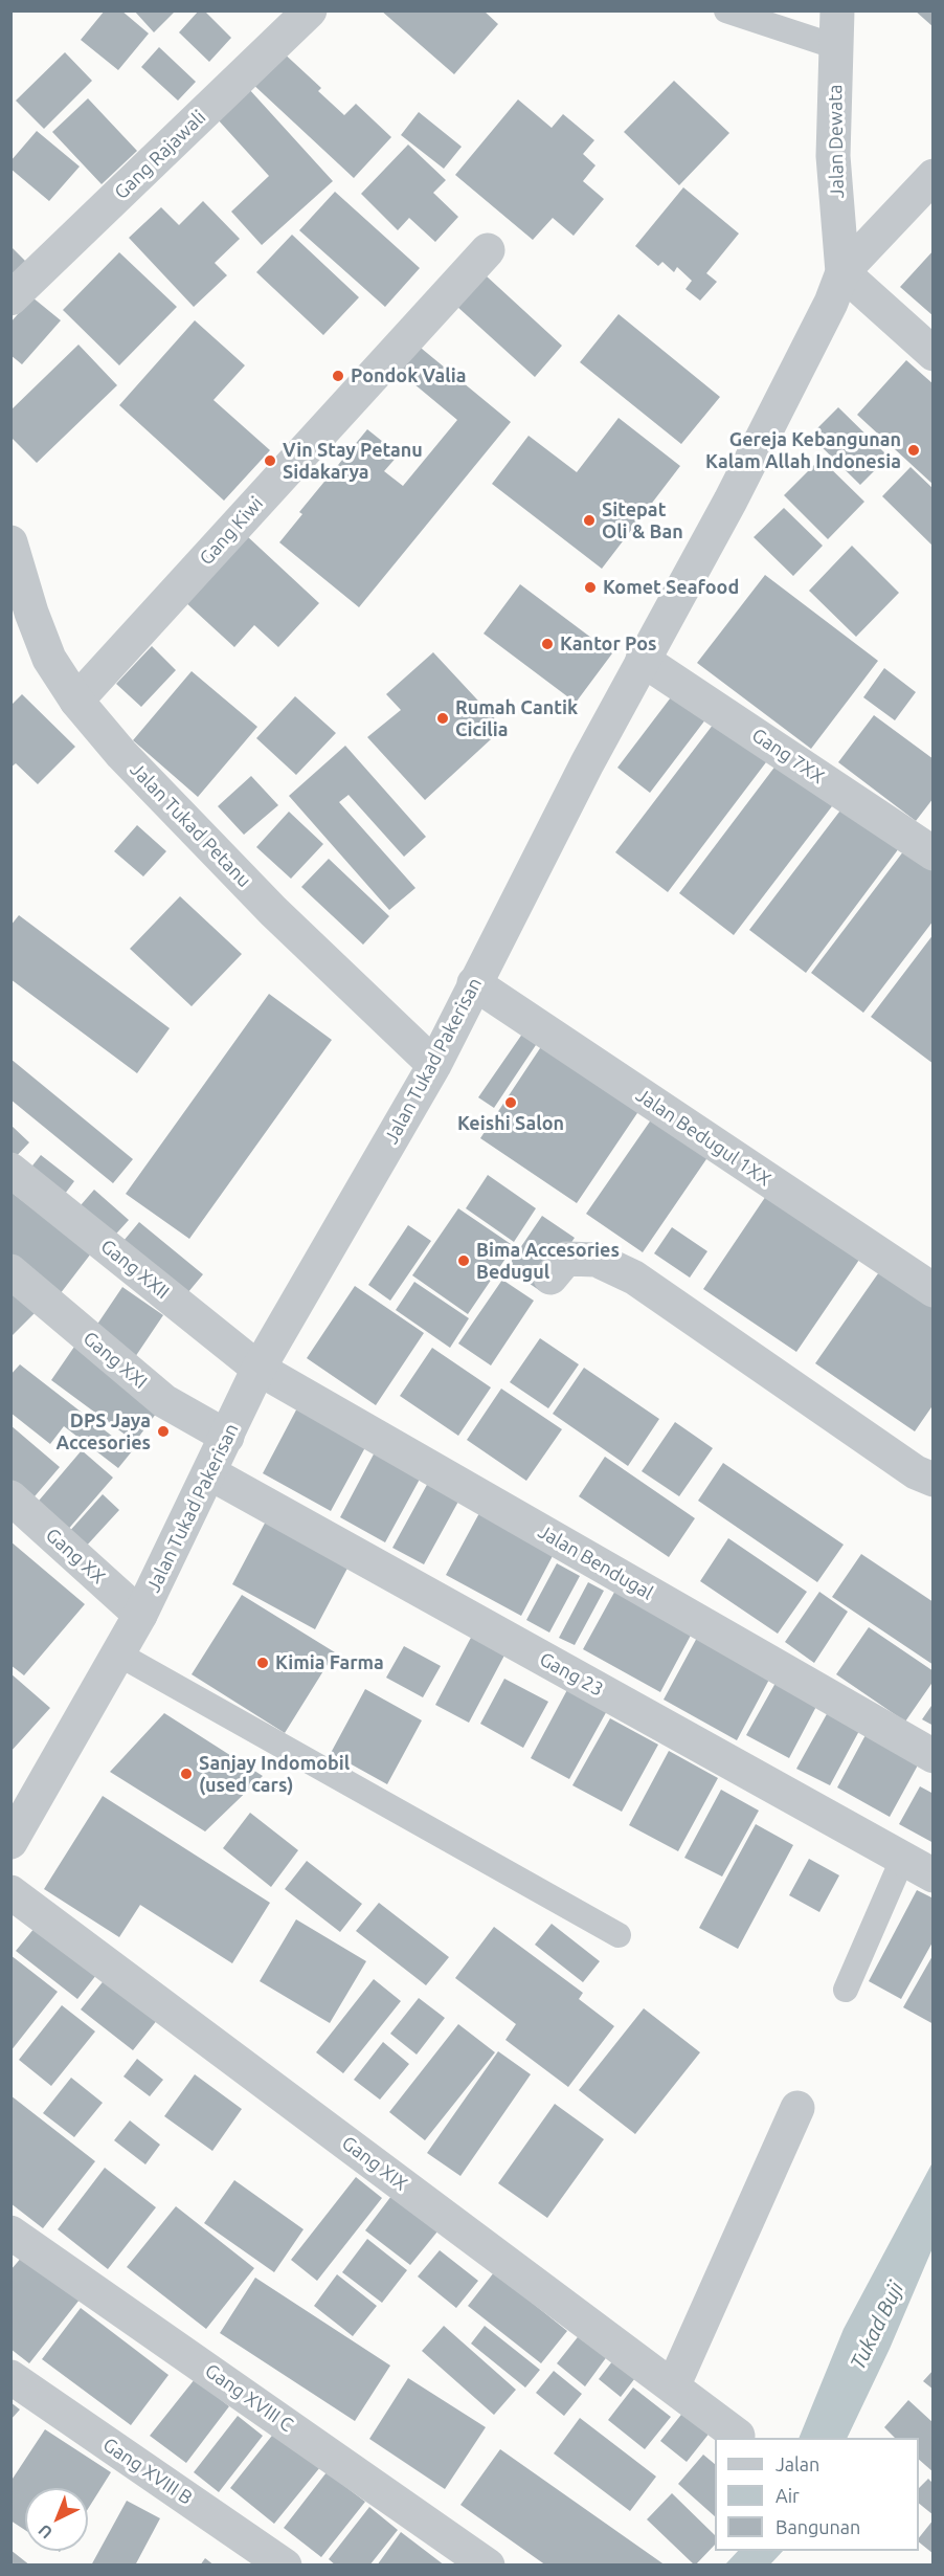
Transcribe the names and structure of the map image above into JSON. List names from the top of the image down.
{
  "streets": {
    "street": [
      "Jalan Dewata",
      "Gang Rajawali",
      "Gang Kiwi",
      "Gang 7XX",
      "Jalan Tukad Petanu",
      "Jalan Tukad Pakerisan",
      "Jalan Bedugul 1XX",
      "Gang XXII",
      "Gang XXI",
      "Gang XX",
      "Jalan Bendugal",
      "Gang 23",
      "Gang XIX",
      "Gang XVIII C",
      "Gang XVIII B"
    ]
  },
  "crossings": [
    ["Jalan Dewata", "Jalan Tukad Pakerisan"],
    ["Gang Kiwi", "Jalan Tukad Petanu"],
    ["Gang 7XX", "Jalan Tukad Pakerisan"],
    ["Jalan Tukad Petanu", "Jalan Tukad Pakerisan"],
    ["Jalan Tukad Pakerisan", "Jalan Bedugul 1XX"],
    ["Jalan Tukad Pakerisan", "Gang XXII"],
    ["Jalan Tukad Pakerisan", "Gang XXI"],
    ["Jalan Tukad Pakerisan", "Gang XX"],
    ["Jalan Tukad Pakerisan", "Jalan Bendugal"],
    ["Jalan Tukad Pakerisan", "Gang 23"],
    ["Gang XXII", "Jalan Bendugal"]
  ],
  "water": ["Tukad Buji"],
  "places": [
    "Pondok Valia",
    "Gereja Kebangunan Kalam Allah Indonesia",
    "Vin Stay Petanu Sidakarya",
    "Sitepat Oli & Ban",
    "Komet Seafood",
    "Kantor Pos",
    "Rumah Cantik Cicilia",
    "Keishi Salon",
    "Bima Accesories Bedugul",
    "DPS Jaya Accesories",
    "Kimia Farma",
    "Sanjay Indomobil (used cars)"
  ],
  "legend": ["Jalan", "Air", "Bangunan"],
  "north": "bottom left"
}
